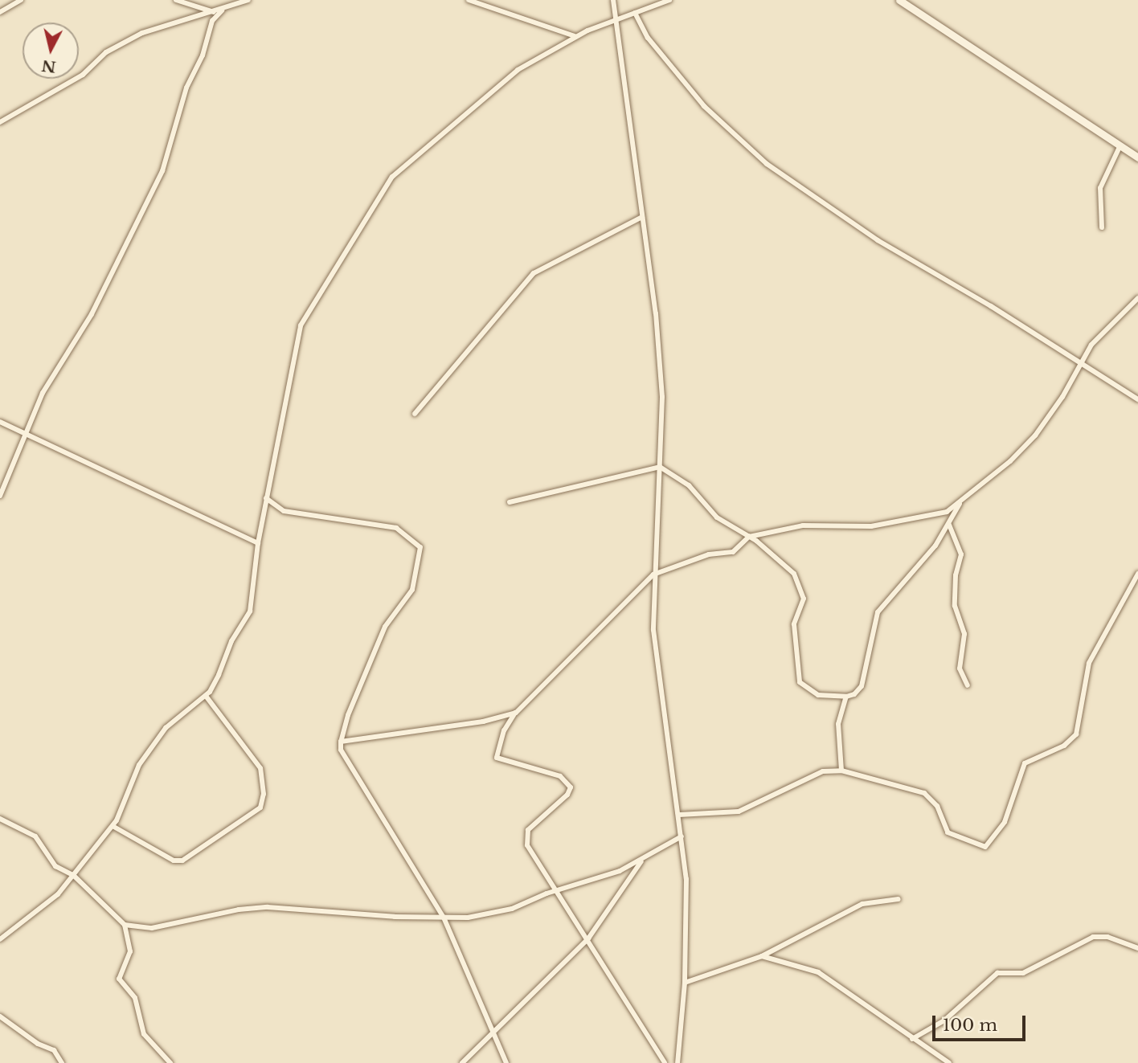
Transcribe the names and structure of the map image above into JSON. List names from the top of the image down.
{
  "scale_bar": "100 m",
  "north": "bottom"
}
